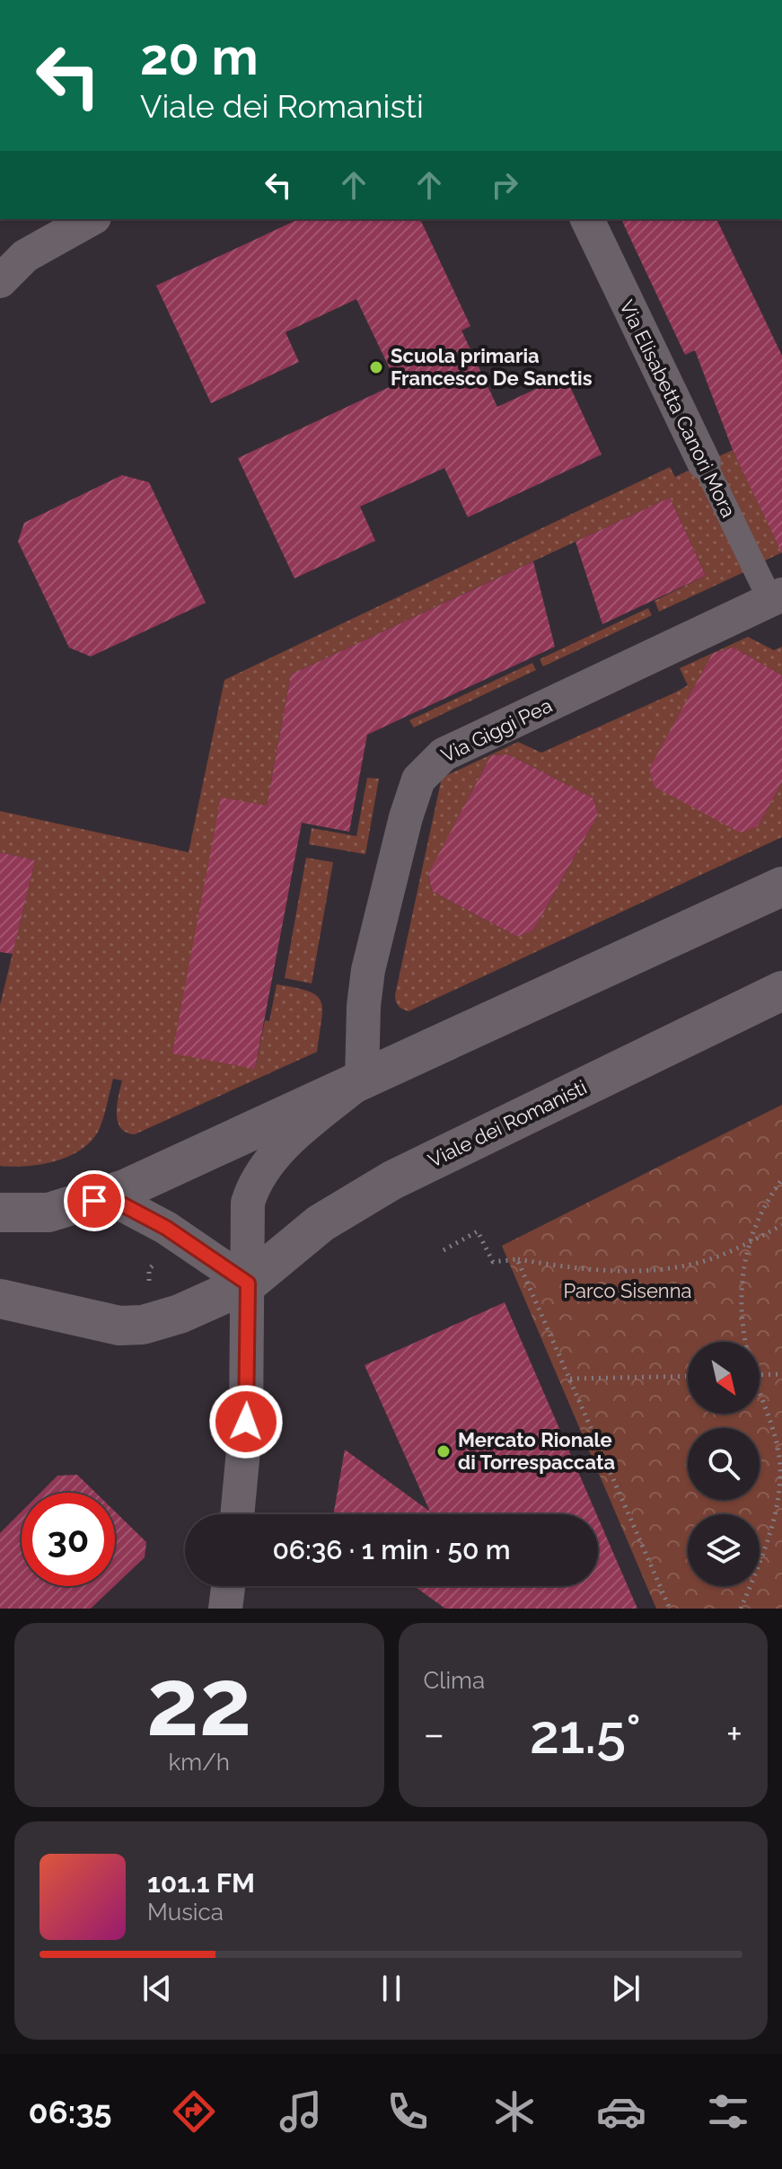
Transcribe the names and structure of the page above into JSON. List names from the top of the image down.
{
  "streets": {
    "street": ["Via Elisabetta Canori Mora", "Via Giggi Pea", "Viale dei Romanisti"]
  },
  "crossings": [
    ["Via Elisabetta Canori Mora", "Via Giggi Pea"]
  ],
  "parks": ["Parco Sisenna"],
  "places": ["Scuola primaria Francesco De Sanctis", "Mercato Rionale di Torrespaccata"],
  "north": "bottom right",
  "page": {
    "turn": ["20 m", "Viale dei Romanisti"],
    "limit": "30",
    "trip": "06:36 · 1 min · 50 m",
    "tile": [
      ["22", "km/h"],
      "Clima"
    ],
    "heat": ["−", "21.5°", "+"],
    "song": ["101.1 FM", "Musica"],
    "tabs": "06:35"
  }
}
